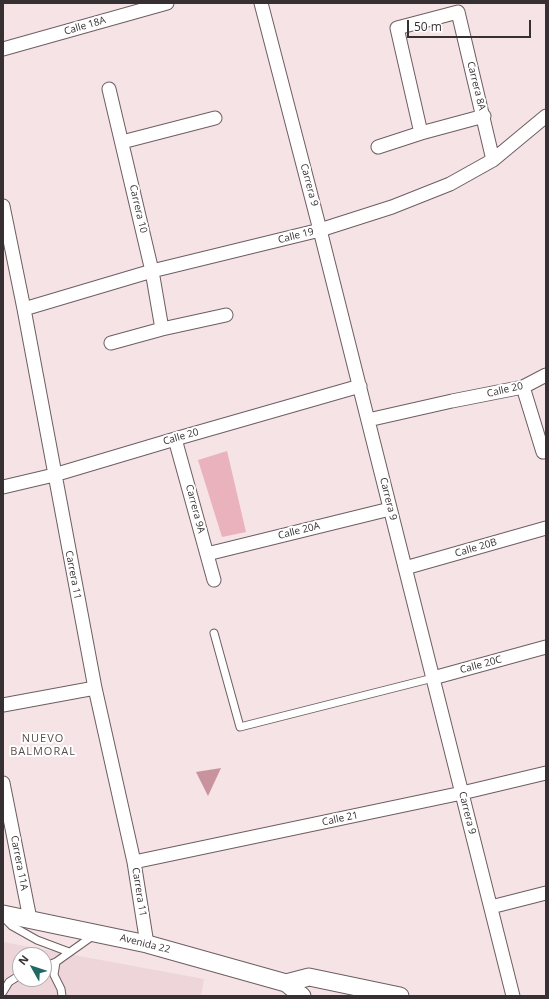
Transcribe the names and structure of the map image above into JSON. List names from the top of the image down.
{
  "streets": {
    "street": [
      "Calle 18A",
      "Carrera 8A",
      "Carrera 9",
      "Carrera 10",
      "Calle 19",
      "Calle 20",
      "Carrera 9A",
      "Calle 20A",
      "Calle 20B",
      "Carrera 11",
      "Calle 20C",
      "Calle 21",
      "Carrera 11A",
      "Avenida 22"
    ]
  },
  "crossings": [
    ["Carrera 8A", "Calle 19"],
    ["Carrera 9", "Calle 19"],
    ["Carrera 9", "Calle 20"],
    ["Carrera 9", "Calle 20A"],
    ["Carrera 9", "Calle 20B"],
    ["Carrera 9", "Calle 20C"],
    ["Carrera 9", "Calle 21"],
    ["Carrera 10", "Calle 19"],
    ["Calle 19", "Carrera 11"],
    ["Calle 20", "Carrera 9A"],
    ["Calle 20", "Carrera 11"],
    ["Carrera 9A", "Calle 20A"],
    ["Carrera 11", "Calle 21"],
    ["Carrera 11", "Avenida 22"],
    ["Carrera 11A", "Avenida 22"]
  ],
  "districts": ["NUEVO BALMORAL"],
  "scale_bar": "50 m",
  "north": "top left"
}
